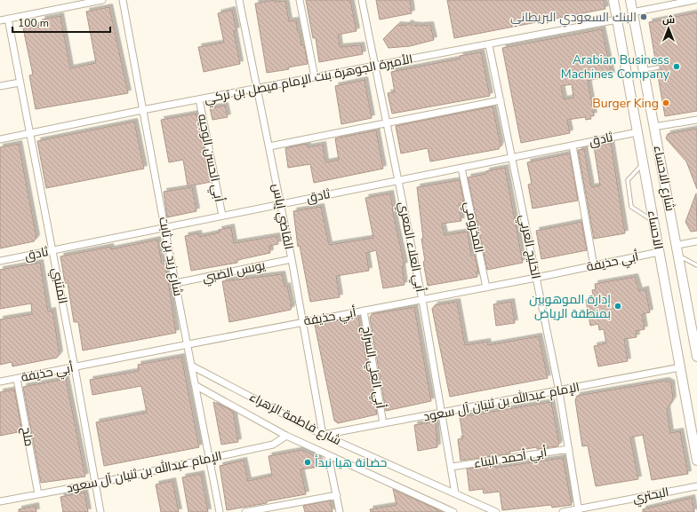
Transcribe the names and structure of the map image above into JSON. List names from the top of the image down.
{
  "streets": {
    "main road": ["شارع الاحساء", "الاحساء"],
    "street": [
      "الأميرة الجوهرة بنت الإمام فيصل بن تركي",
      "ثادق",
      "أبي الحسن الوجيه",
      "القاضي إياس",
      "المخزومي",
      "أبي العلاء المعري",
      "الخليج العربي",
      "شارع زيد بن ثابت",
      "أبي حذيفة",
      "يونس الضبي",
      "المتنبي",
      "أبي العلي السراج",
      "الإمام عبدالله بن ثنيان آل سعود",
      "شارع فاطمة الزهراء",
      "ملح",
      "أبي أحمد البناء",
      "البحتري"
    ]
  },
  "crossings": [
    ["الأميرة الجوهرة بنت الإمام فيصل بن تركي", "أبي الحسن الوجيه"],
    ["الأميرة الجوهرة بنت الإمام فيصل بن تركي", "القاضي إياس"],
    ["الأميرة الجوهرة بنت الإمام فيصل بن تركي", "الاحساء"],
    ["الأميرة الجوهرة بنت الإمام فيصل بن تركي", "أبي العلاء المعري"],
    ["الأميرة الجوهرة بنت الإمام فيصل بن تركي", "الخليج العربي"],
    ["الأميرة الجوهرة بنت الإمام فيصل بن تركي", "شارع زيد بن ثابت"],
    ["الأميرة الجوهرة بنت الإمام فيصل بن تركي", "المتنبي"],
    ["ثادق", "أبي الحسن الوجيه"],
    ["ثادق", "القاضي إياس"],
    ["ثادق", "المخزومي"],
    ["ثادق", "الاحساء"],
    ["ثادق", "أبي العلاء المعري"],
    ["ثادق", "الخليج العربي"],
    ["ثادق", "شارع زيد بن ثابت"],
    ["ثادق", "المتنبي"],
    ["القاضي إياس", "أبي حذيفة"],
    ["القاضي إياس", "يونس الضبي"],
    ["القاضي إياس", "الإمام عبدالله بن ثنيان آل سعود"],
    ["القاضي إياس", "شارع فاطمة الزهراء"],
    ["المخزومي", "أبي حذيفة"],
    ["الاحساء", "أبي حذيفة"],
    ["الاحساء", "الإمام عبدالله بن ثنيان آل سعود"],
    ["أبي العلاء المعري", "أبي حذيفة"],
    ["أبي العلاء المعري", "الإمام عبدالله بن ثنيان آل سعود"],
    ["أبي العلاء المعري", "شارع فاطمة الزهراء"],
    ["أبي العلاء المعري", "أبي أحمد البناء"],
    ["الخليج العربي", "أبي حذيفة"],
    ["الخليج العربي", "الإمام عبدالله بن ثنيان آل سعود"],
    ["الخليج العربي", "أبي أحمد البناء"],
    ["الخليج العربي", "البحتري"],
    ["شارع زيد بن ثابت", "أبي حذيفة"],
    ["شارع زيد بن ثابت", "يونس الضبي"],
    ["شارع زيد بن ثابت", "الإمام عبدالله بن ثنيان آل سعود"],
    ["شارع زيد بن ثابت", "شارع فاطمة الزهراء"],
    ["أبي حذيفة", "المتنبي"],
    ["أبي حذيفة", "أبي العلي السراج"],
    ["أبي حذيفة", "ملح"],
    ["المتنبي", "الإمام عبدالله بن ثنيان آل سعود"],
    ["أبي العلي السراج", "الإمام عبدالله بن ثنيان آل سعود"],
    ["الإمام عبدالله بن ثنيان آل سعود", "شارع فاطمة الزهراء"],
    ["الإمام عبدالله بن ثنيان آل سعود", "ملح"]
  ],
  "places": [
    "البنك السعودي البريطاني",
    "Arabian Business Machines Company",
    "Burger King",
    "إدارة الموهوبين بمنطقة الرياض",
    "حضانة هيا نبدأ"
  ],
  "scale_bar": "100 m",
  "north": "top"
}
